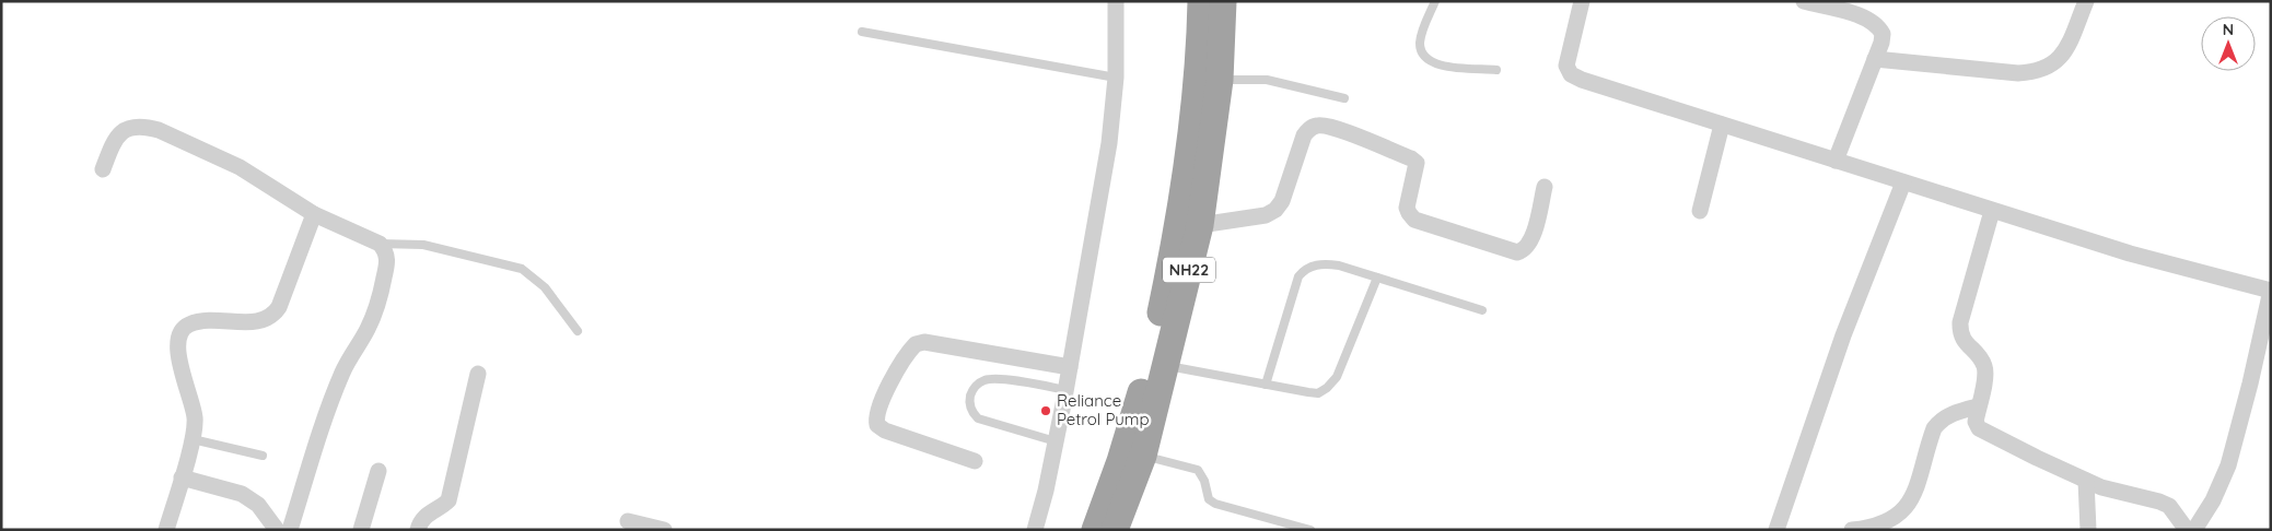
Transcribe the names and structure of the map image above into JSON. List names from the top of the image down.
{
  "streets": {
    "highway": ["NH22"]
  },
  "places": ["Reliance Petrol Pump"],
  "north": "top"
}
